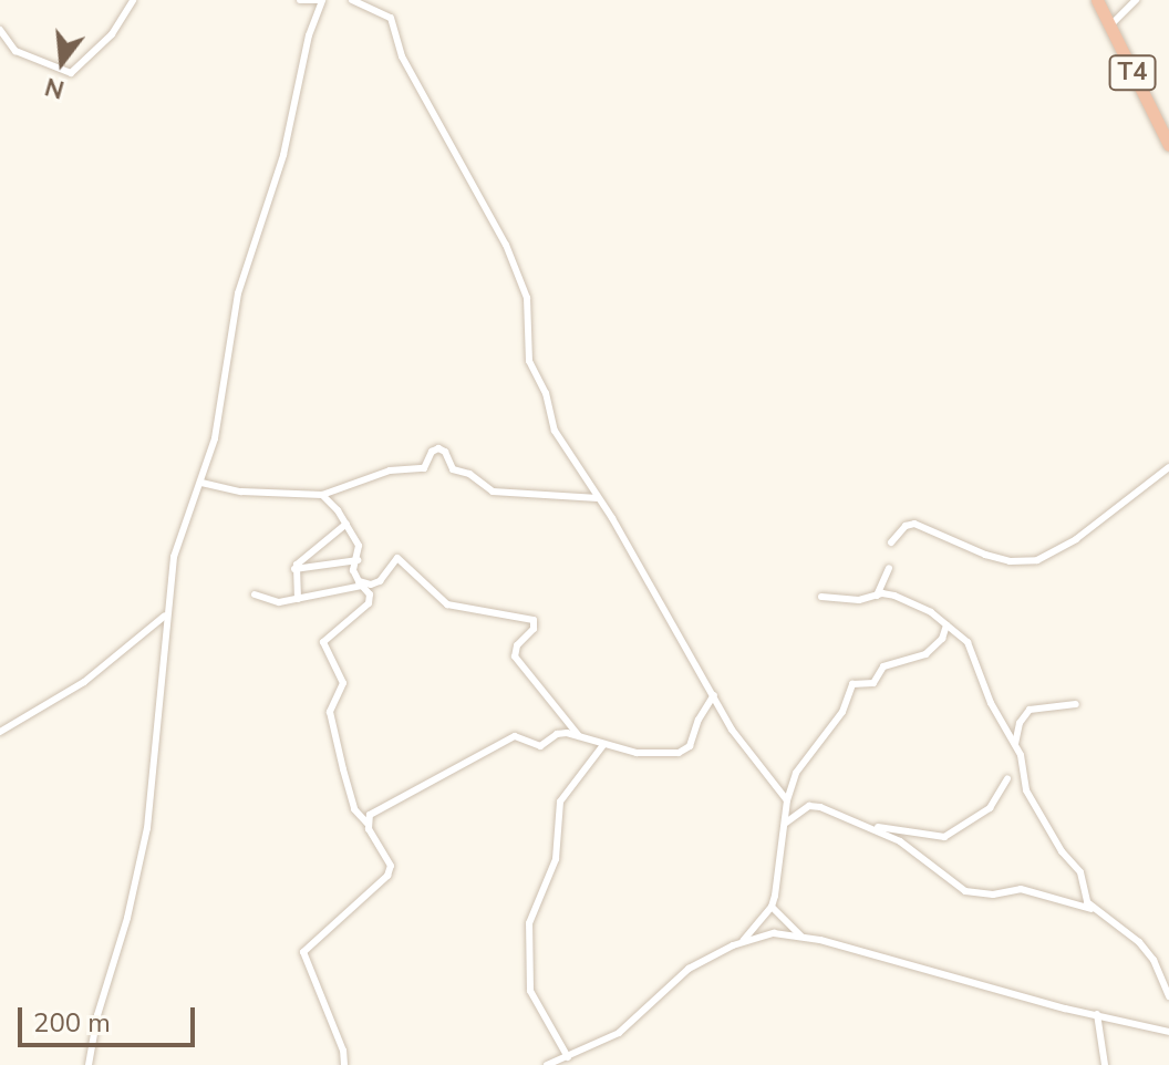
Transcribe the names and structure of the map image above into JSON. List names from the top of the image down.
{
  "streets": {
    "highway": ["T4"]
  },
  "scale_bar": "200 m",
  "north": "bottom"
}
